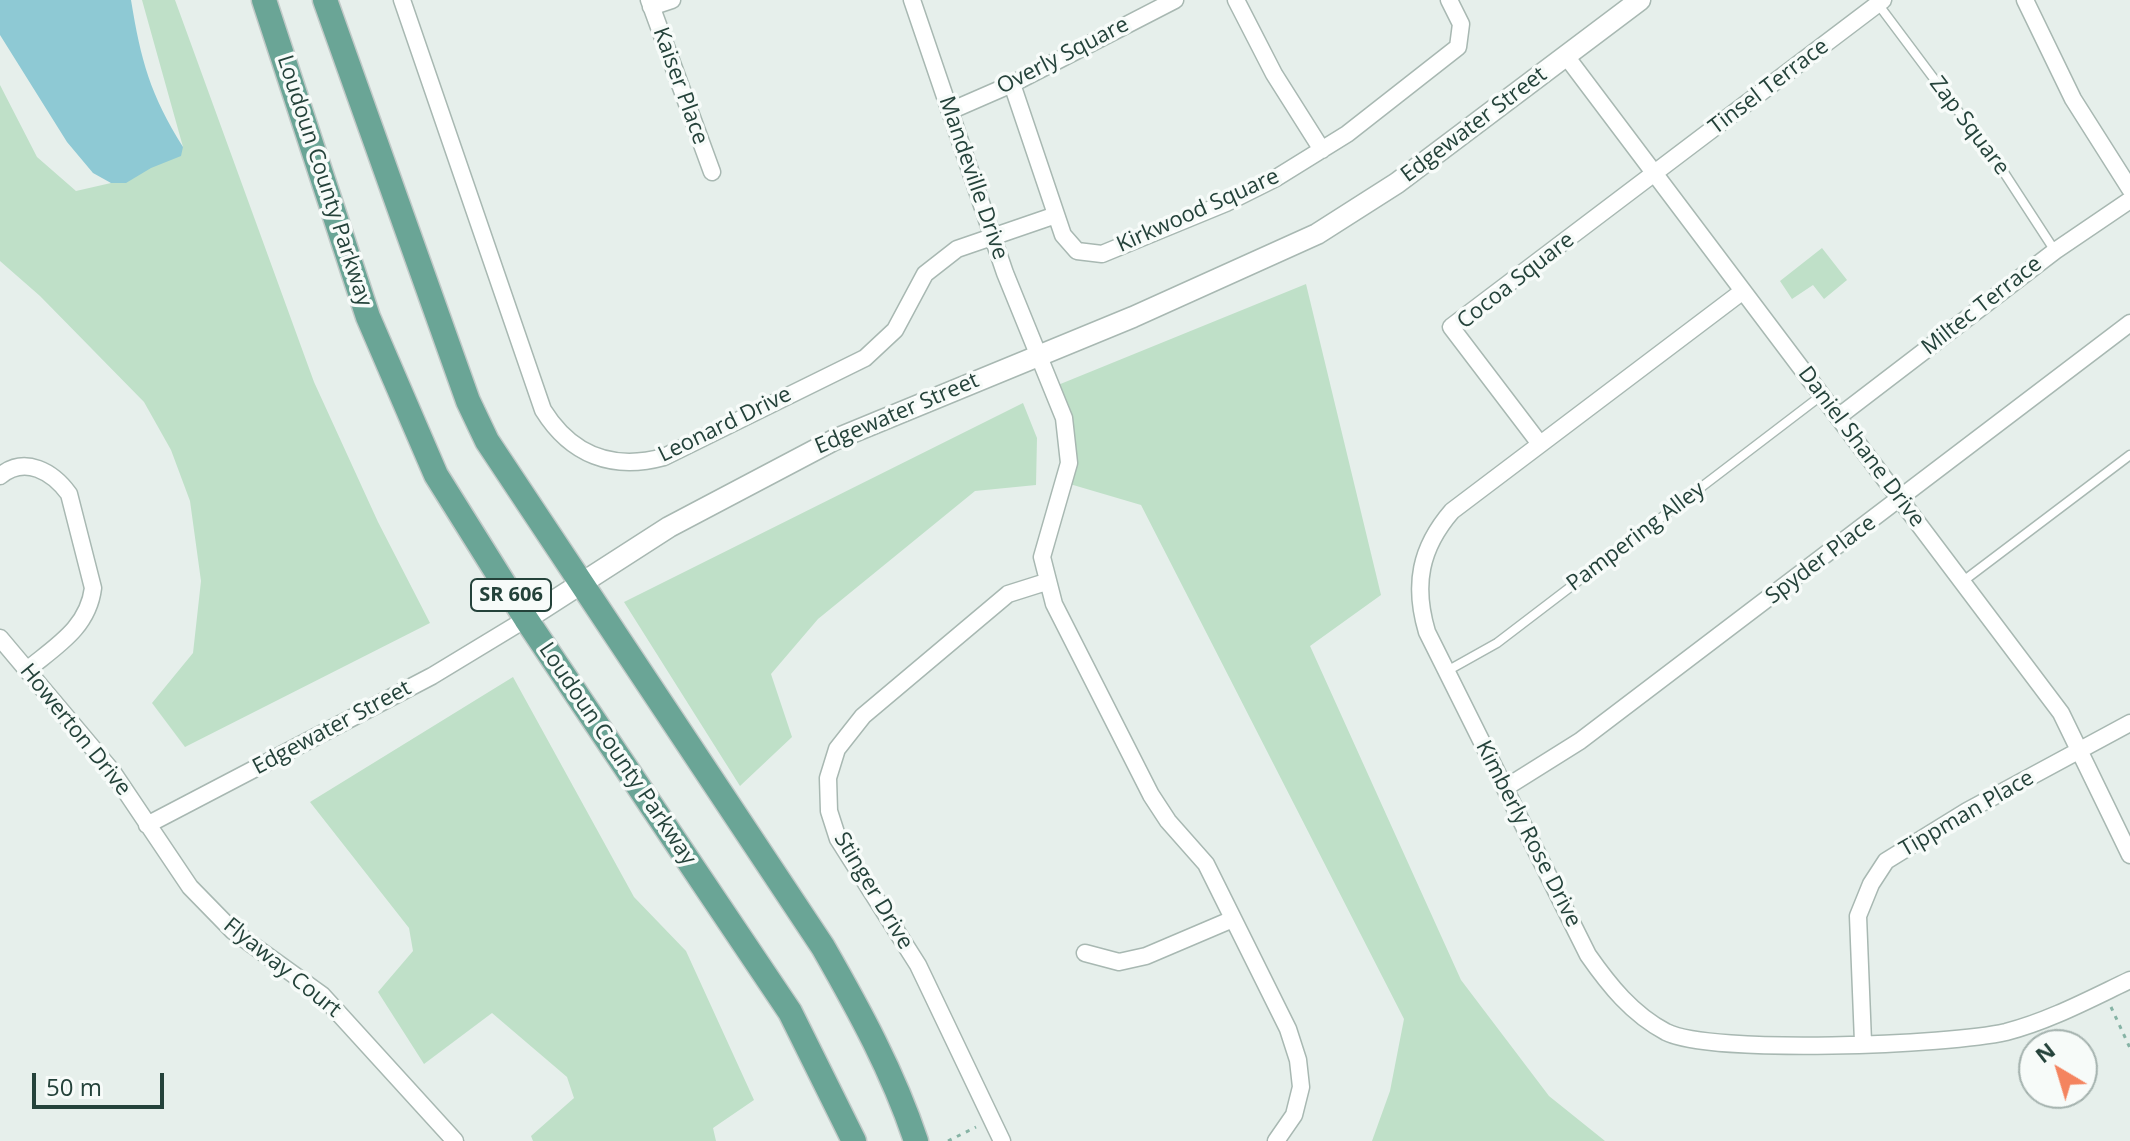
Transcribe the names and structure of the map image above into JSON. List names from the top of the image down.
{
  "streets": {
    "main road": ["Loudoun County Parkway", "SR 606"],
    "street": [
      "Overly Square",
      "Kaiser Place",
      "Tinsel Terrace",
      "Edgewater Street",
      "Mandeville Drive",
      "Kirkwood Square",
      "Cocoa Square",
      "Miltec Terrace",
      "Leonard Drive",
      "Daniel Shane Drive",
      "Spyder Place",
      "Howerton Drive",
      "Tippman Place",
      "Kimberly Rose Drive",
      "Stinger Drive",
      "Flyaway Court"
    ],
    "lane": ["Zap Square", "Pampering Alley"]
  },
  "crossings": [
    ["Overly Square", "Mandeville Drive"],
    ["Overly Square", "Kirkwood Square"],
    ["Tinsel Terrace", "Zap Square"],
    ["Tinsel Terrace", "Cocoa Square"],
    ["Tinsel Terrace", "Daniel Shane Drive"],
    ["Edgewater Street", "Mandeville Drive"],
    ["Edgewater Street", "Loudoun County Parkway"],
    ["Edgewater Street", "Daniel Shane Drive"],
    ["Edgewater Street", "SR 606"],
    ["Edgewater Street", "Howerton Drive"],
    ["Edgewater Street", "Flyaway Court"],
    ["Zap Square", "Miltec Terrace"],
    ["Mandeville Drive", "Leonard Drive"],
    ["Kirkwood Square", "Leonard Drive"],
    ["Cocoa Square", "Daniel Shane Drive"],
    ["Cocoa Square", "Kimberly Rose Drive"],
    ["Miltec Terrace", "Daniel Shane Drive"],
    ["Daniel Shane Drive", "Pampering Alley"],
    ["Daniel Shane Drive", "Spyder Place"],
    ["Daniel Shane Drive", "Tippman Place"],
    ["Daniel Shane Drive", "Kimberly Rose Drive"],
    ["Pampering Alley", "Kimberly Rose Drive"],
    ["Spyder Place", "Kimberly Rose Drive"],
    ["Howerton Drive", "Flyaway Court"],
    ["Tippman Place", "Kimberly Rose Drive"]
  ],
  "scale_bar": "50 m",
  "north": "top left"
}
